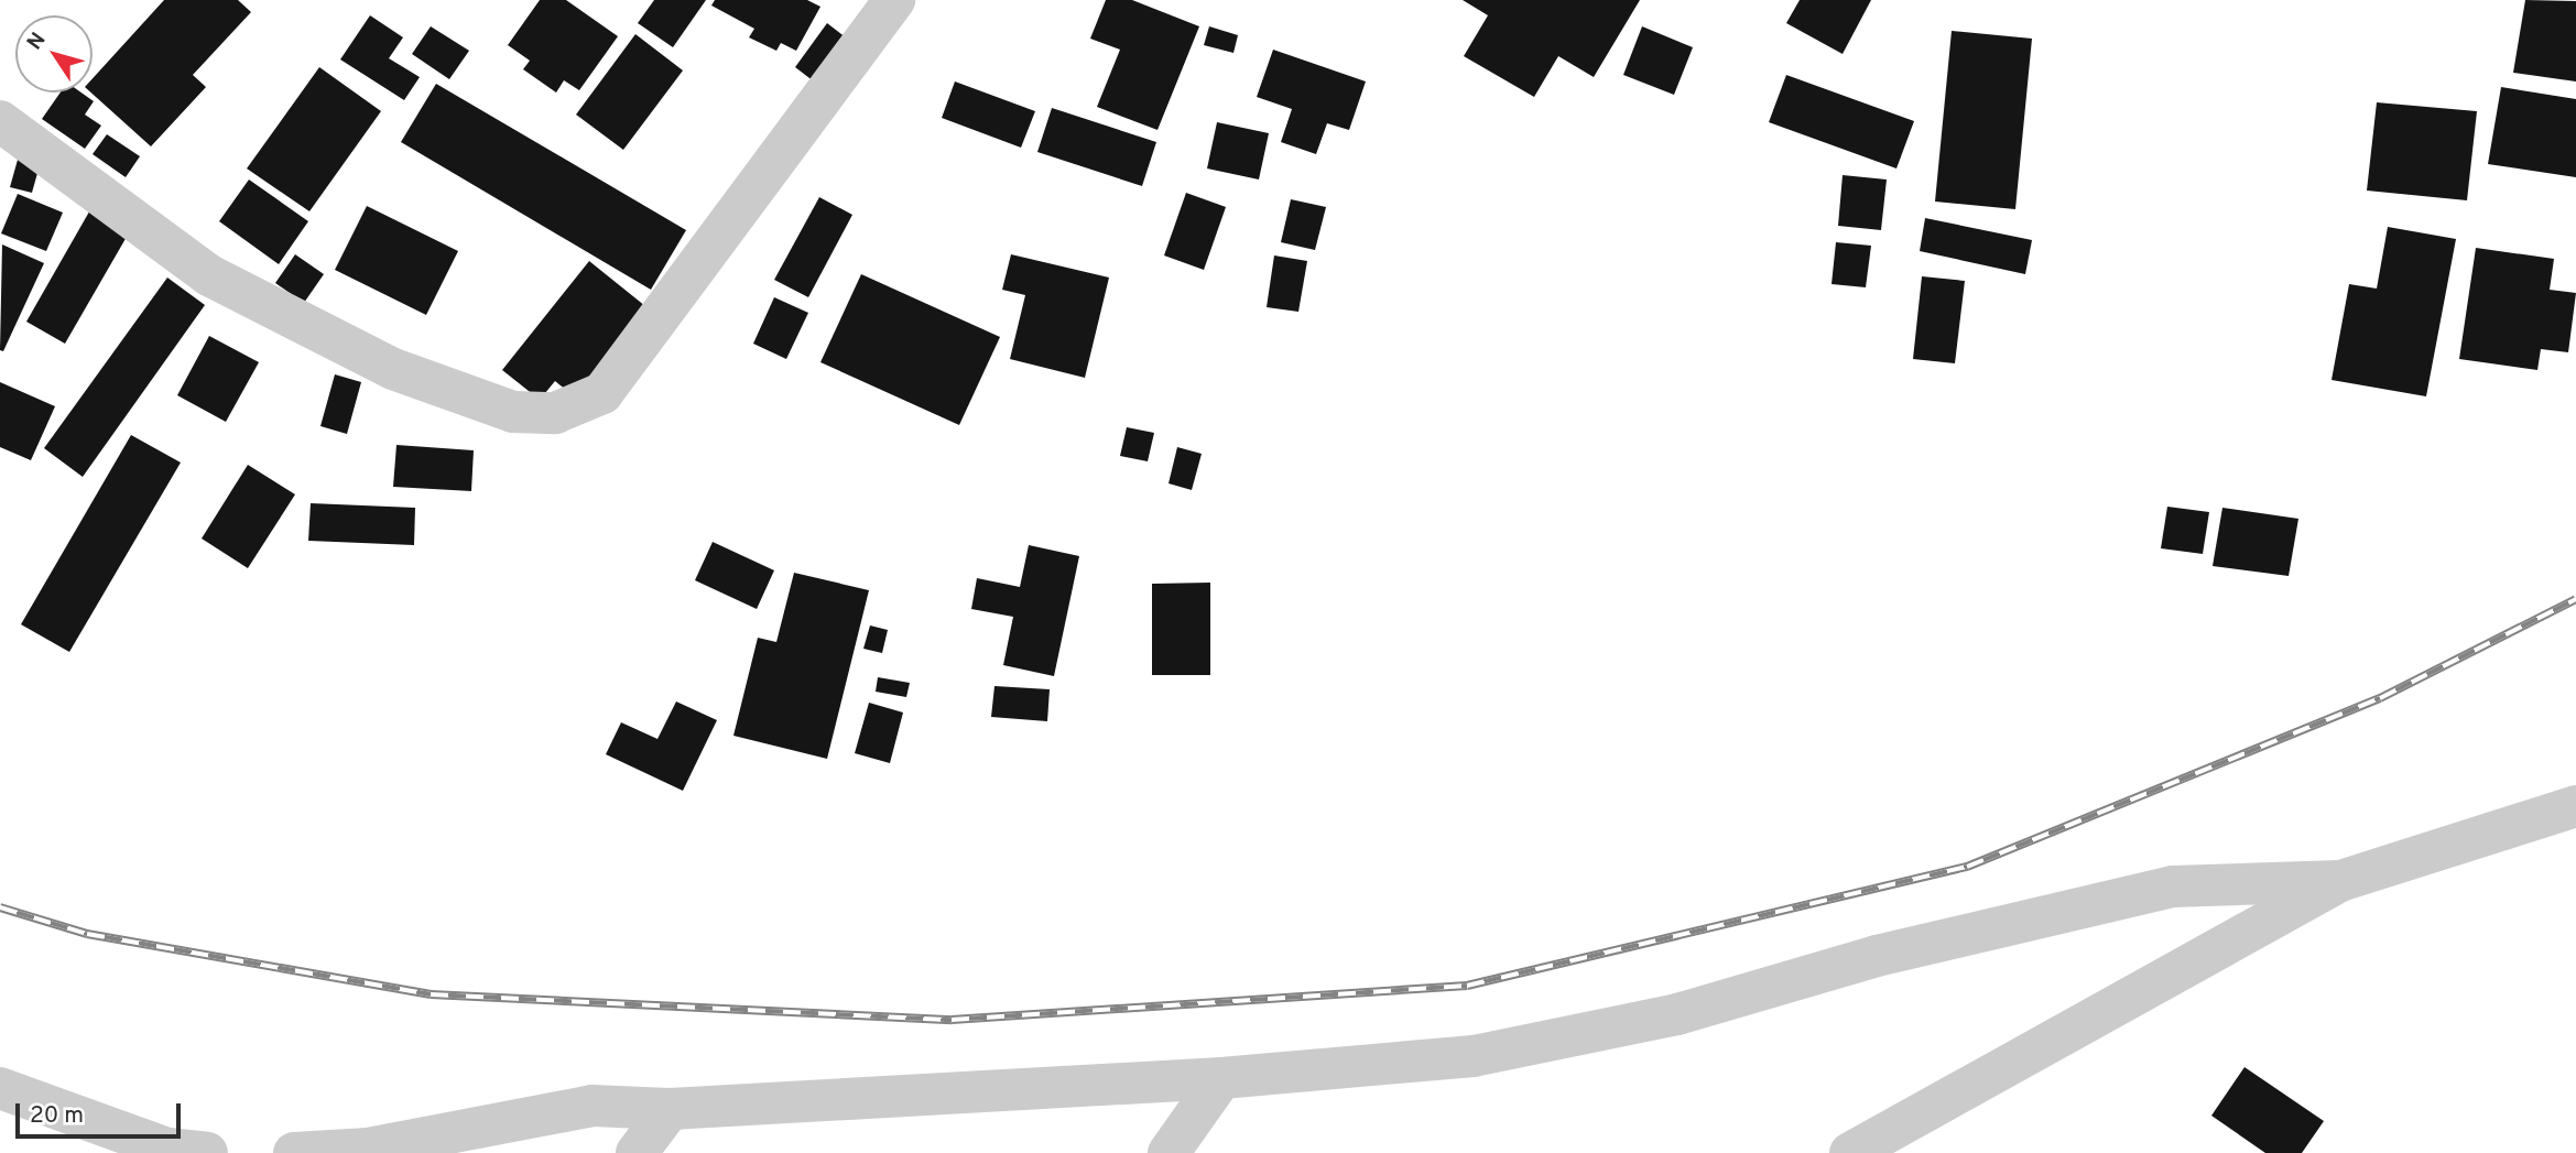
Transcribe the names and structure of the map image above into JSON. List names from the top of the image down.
{
  "scale_bar": "20 m",
  "north": "top left"
}
